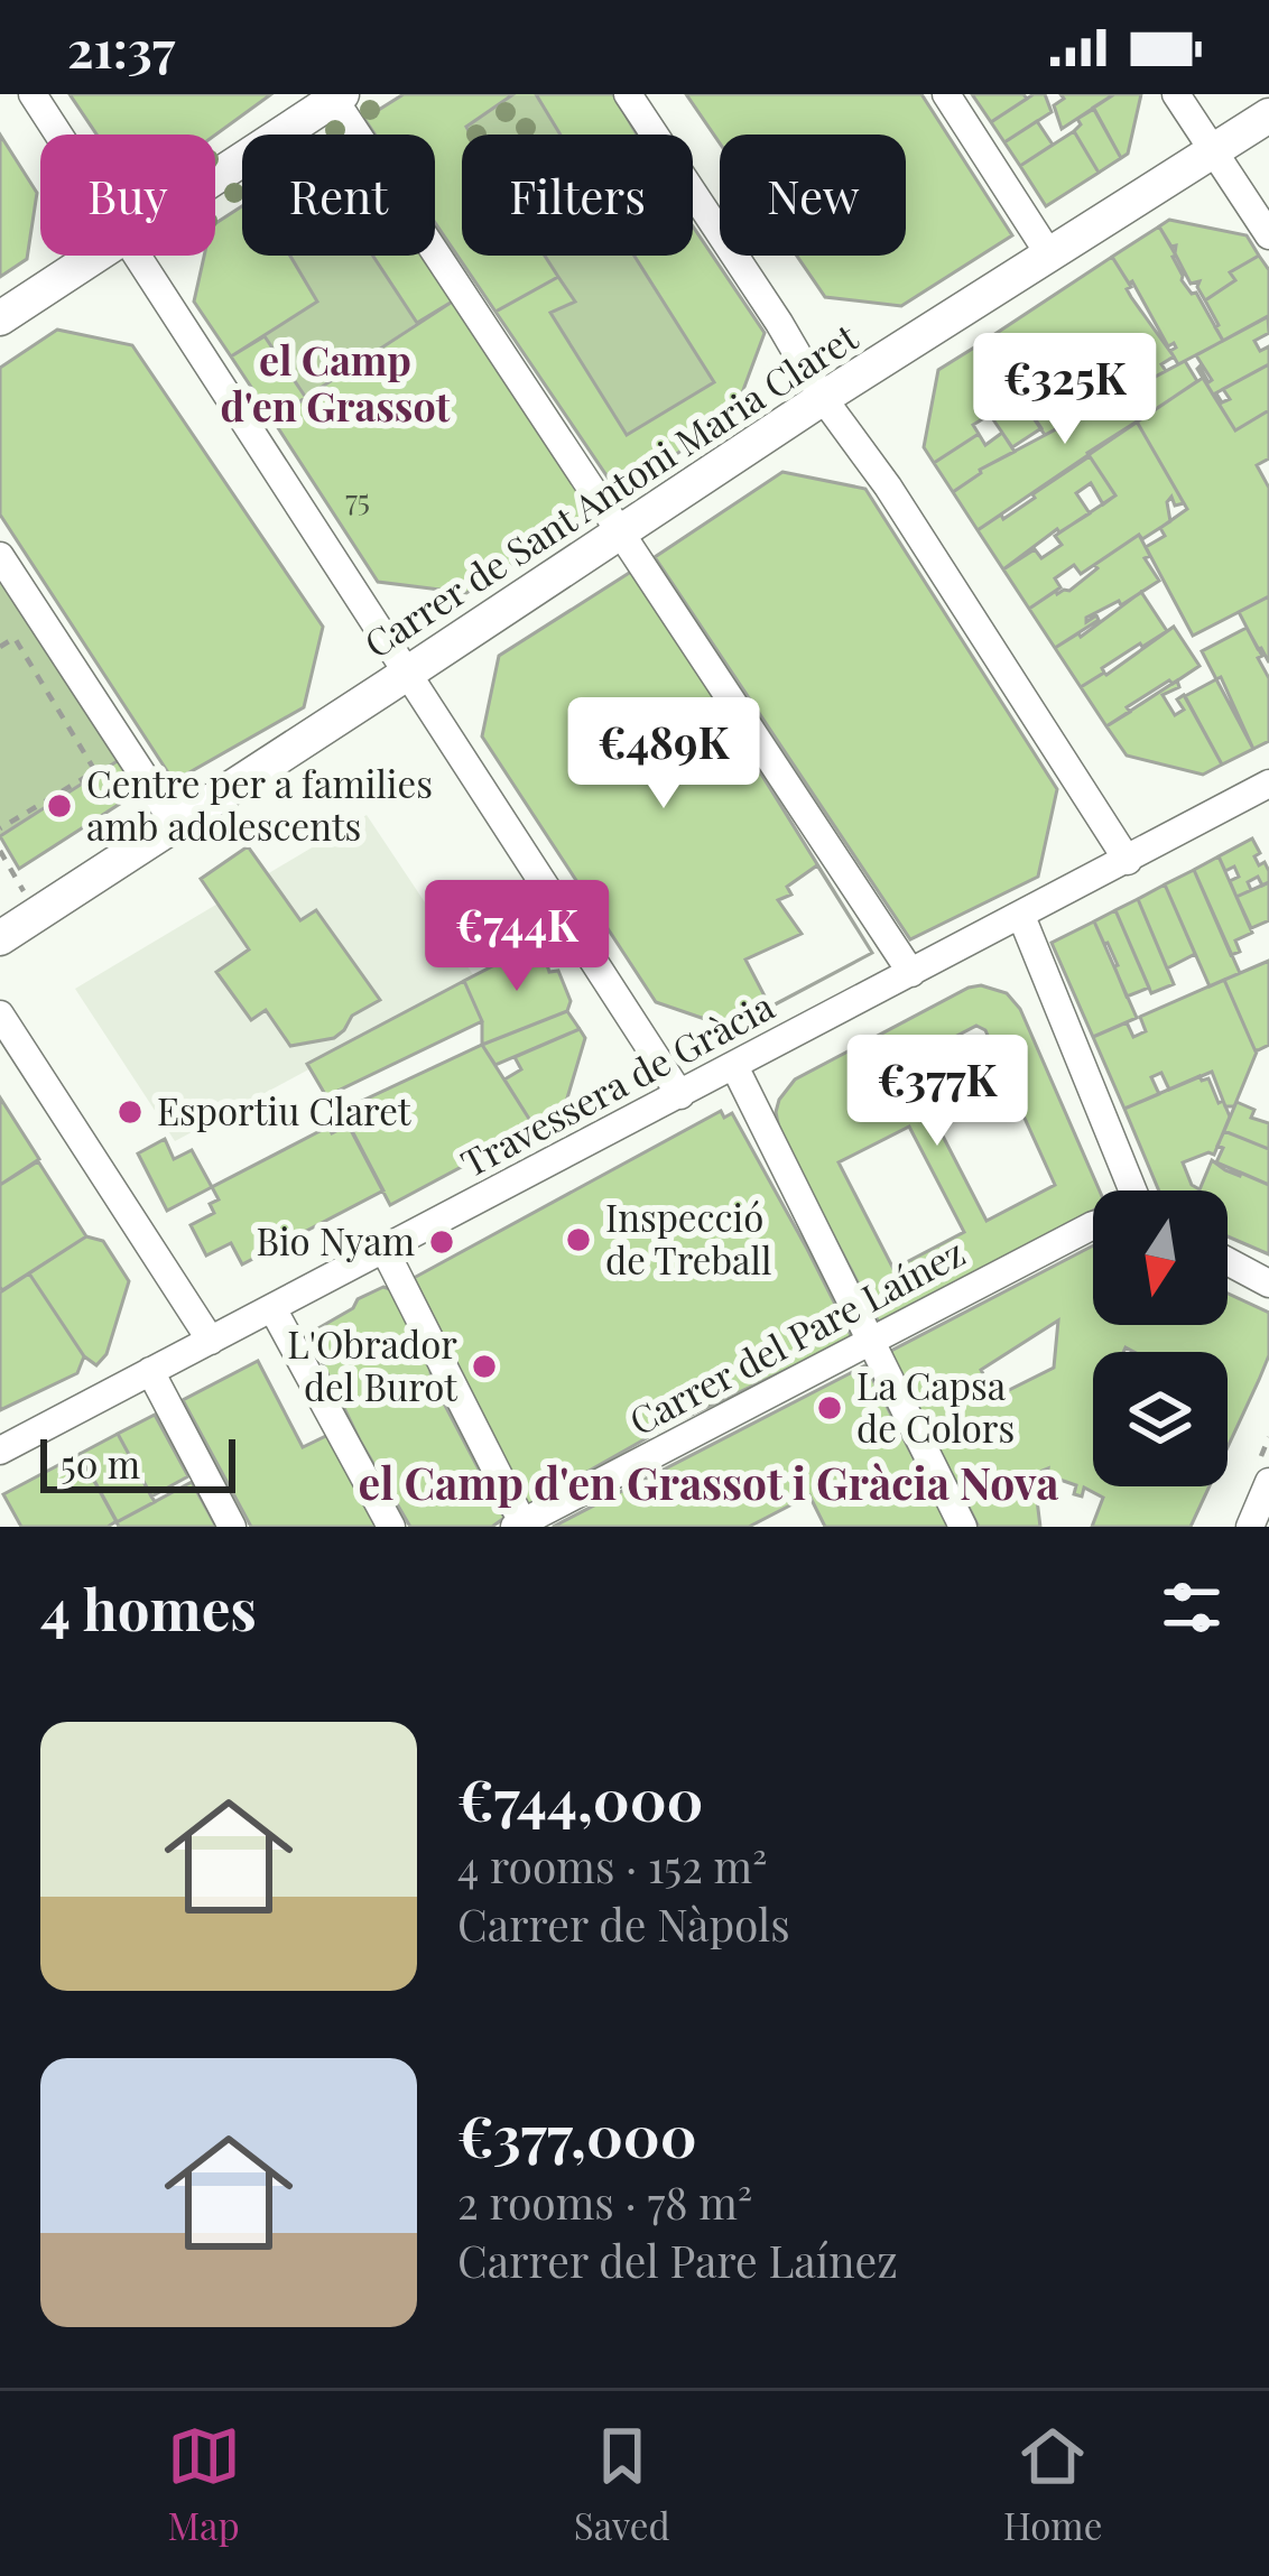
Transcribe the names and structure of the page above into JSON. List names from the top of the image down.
{
  "streets": {
    "main road": ["Carrer de Sant Antoni Maria Claret"],
    "street": ["Travessera de Gràcia", "Carrer del Pare Laínez"]
  },
  "districts": ["el Camp d'en Grassot", "el Camp d'en Grassot i Gràcia Nova"],
  "places": [
    "Centre per a families amb adolescents",
    "Esportiu Claret",
    "Inspecció de Treball",
    "Bio Nyam",
    "L'Obrador del Burot",
    "La Capsa de Colors"
  ],
  "house_numbers": ["75"],
  "scale_bar": "50 m",
  "north": "bottom",
  "page": {
    "status": "21:37",
    "chip": [
      "Buy",
      "Rent",
      "Filters",
      "New"
    ],
    "price": [
      "€325K",
      "€489K",
      "€744K",
      "€377K"
    ],
    "scale": "50 m",
    "heading": "4 homes",
    "list": [
      {
        "name": "€744,000",
        "note": "4 rooms · 152 m² · Carrer de Nàpols"
      },
      {
        "name": "€377,000",
        "note": "2 rooms · 78 m² · Carrer del Pare Laínez"
      }
    ],
    "tabs": ["Map", "Saved", "Home"]
  }
}
